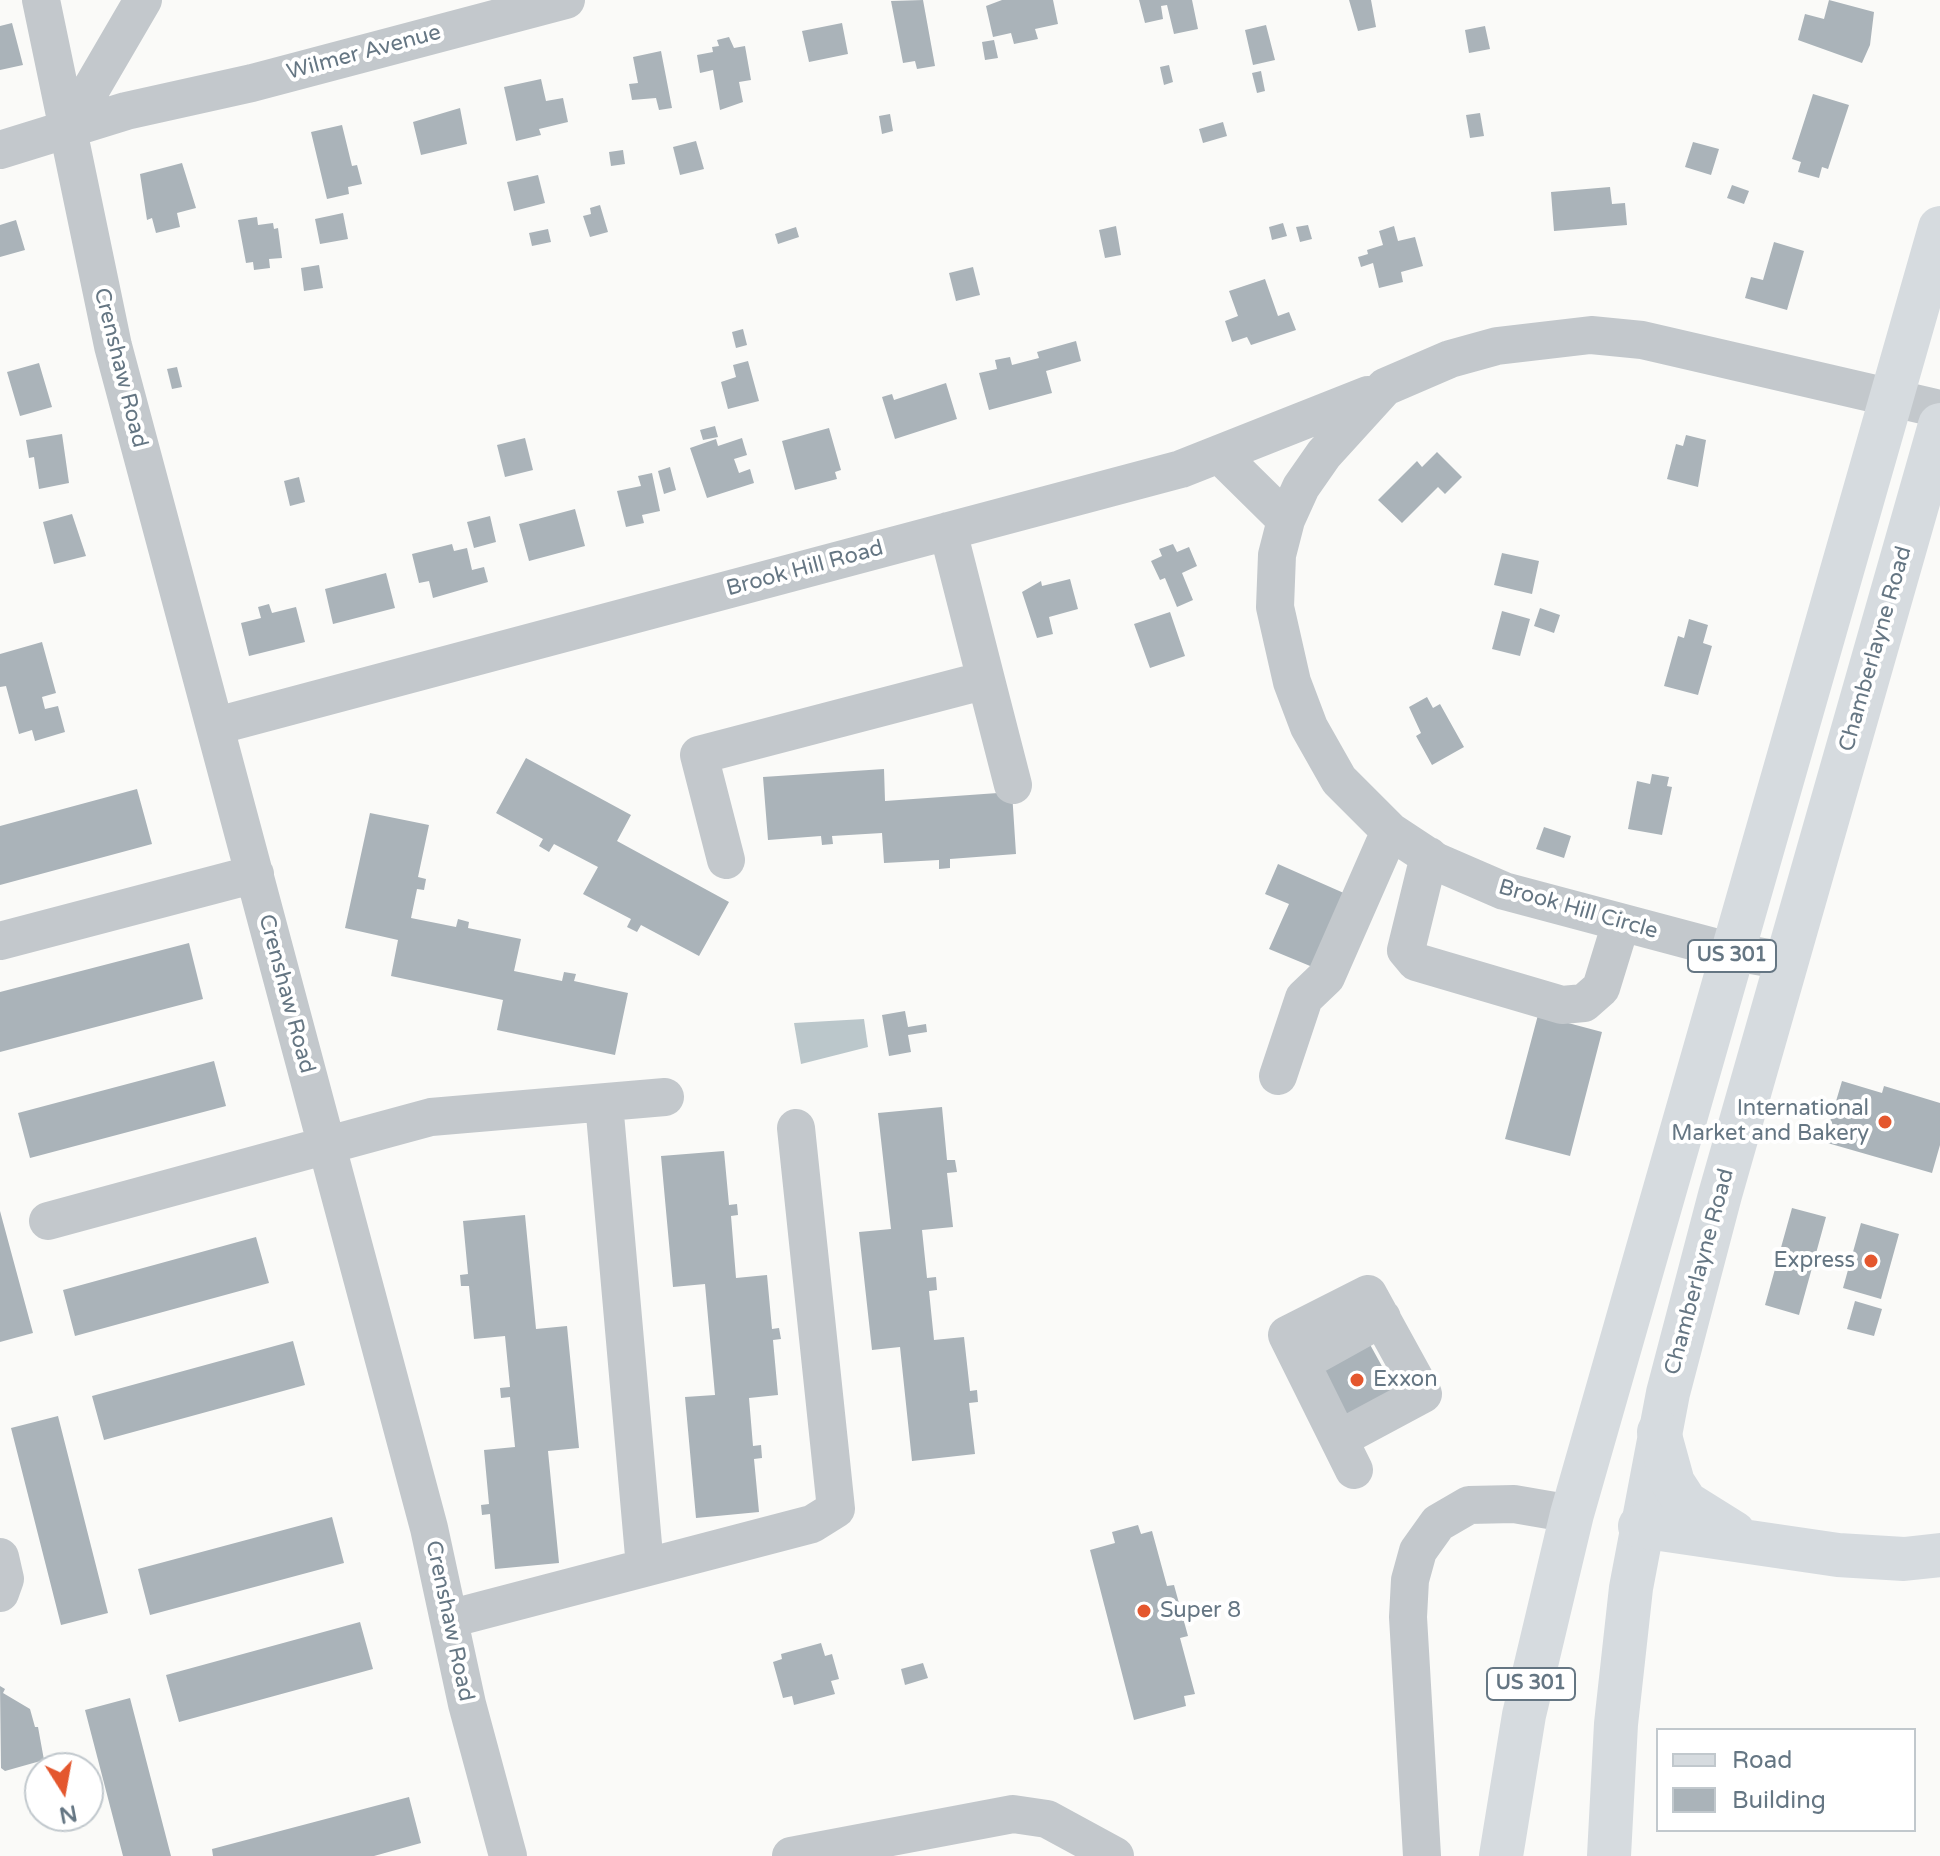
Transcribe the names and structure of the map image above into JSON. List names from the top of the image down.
{
  "streets": {
    "main road": ["Chamberlayne Road", "US 301"],
    "street": [
      "Wilmer Avenue",
      "Crenshaw Road",
      "Brook Hill Road",
      "Brook Hill Circle"
    ]
  },
  "crossings": [
    ["Wilmer Avenue", "Crenshaw Road"],
    ["Crenshaw Road", "Brook Hill Road"],
    ["Brook Hill Road", "Brook Hill Circle"],
    ["Chamberlayne Road", "Brook Hill Circle"],
    ["Brook Hill Circle", "US 301"]
  ],
  "places": [
    "International Market and Bakery",
    "Express",
    "Exxon",
    "Super 8"
  ],
  "legend": ["Road", "Building"],
  "north": "bottom"
}
